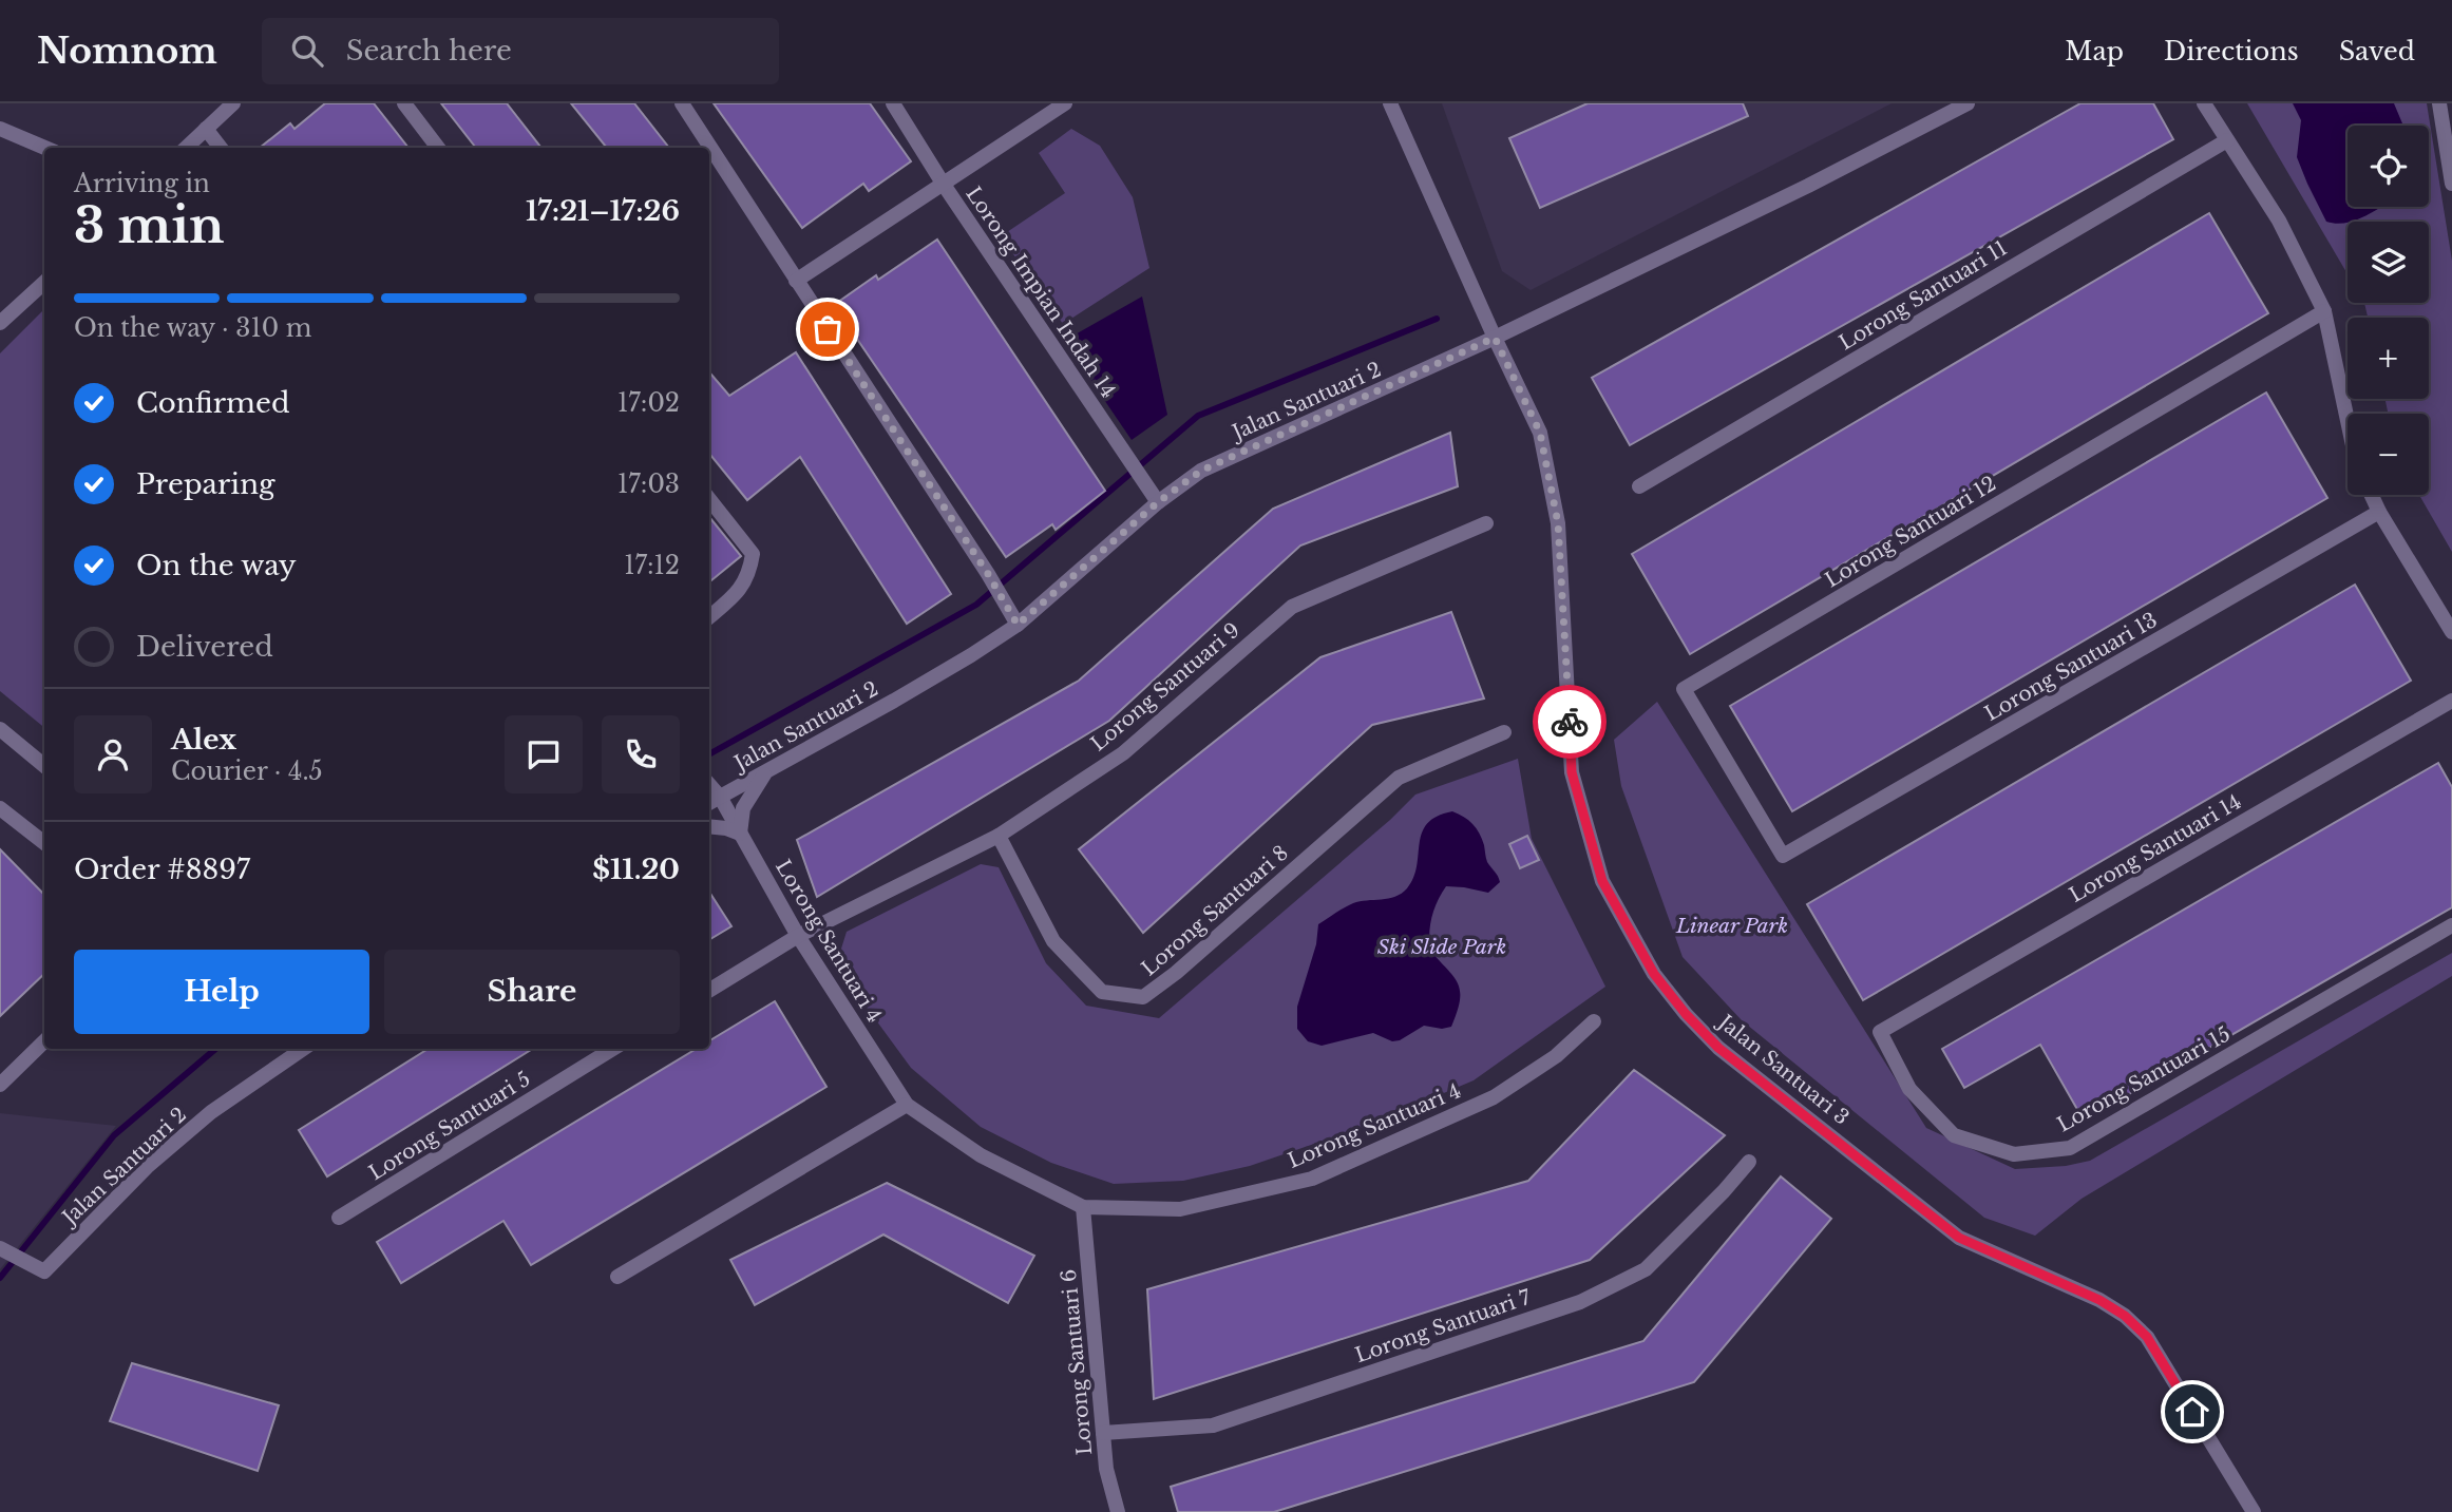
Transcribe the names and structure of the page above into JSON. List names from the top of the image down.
{
  "streets": {
    "street": [
      "Lorong Impian Indah 14",
      "Lorong Santuari 11",
      "Jalan Santuari 2",
      "Lorong Santuari 12",
      "Lorong Santuari 13",
      "Lorong Santuari 9",
      "Lorong Santuari 14",
      "Lorong Santuari 8",
      "Lorong Santuari 4",
      "Jalan Santuari 3",
      "Lorong Santuari 15",
      "Lorong Santuari 5",
      "Lorong Santuari 7",
      "Lorong Santuari 6"
    ]
  },
  "crossings": [
    ["Lorong Impian Indah 14", "Jalan Santuari 2"],
    ["Jalan Santuari 2", "Lorong Santuari 4"],
    ["Jalan Santuari 2", "Jalan Santuari 3"],
    ["Lorong Santuari 12", "Lorong Santuari 13"],
    ["Lorong Santuari 9", "Lorong Santuari 8"],
    ["Lorong Santuari 9", "Lorong Santuari 4"],
    ["Lorong Santuari 14", "Lorong Santuari 15"],
    ["Lorong Santuari 4", "Lorong Santuari 6"],
    ["Lorong Santuari 7", "Lorong Santuari 6"]
  ],
  "parks": ["Linear Park", "Ski Slide Park"],
  "page": {
    "header": "Nomnom",
    "search": "Search here",
    "nav": ["Map", "Directions", "Saved"],
    "map_buttons": ["+", "−"],
    "heading": ["3 min", "Arriving in", "17:21–17:26"],
    "panel": [
      "Alex",
      "Courier · 4.5",
      "Order #8897",
      "$11.20"
    ],
    "bar": "On the way · 310 m",
    "list": [
      ["Confirmed", "17:02"],
      ["Preparing", "17:03"],
      ["On the way", "17:12"],
      "Delivered"
    ],
    "buttons": ["Help", "Share"]
  }
}
